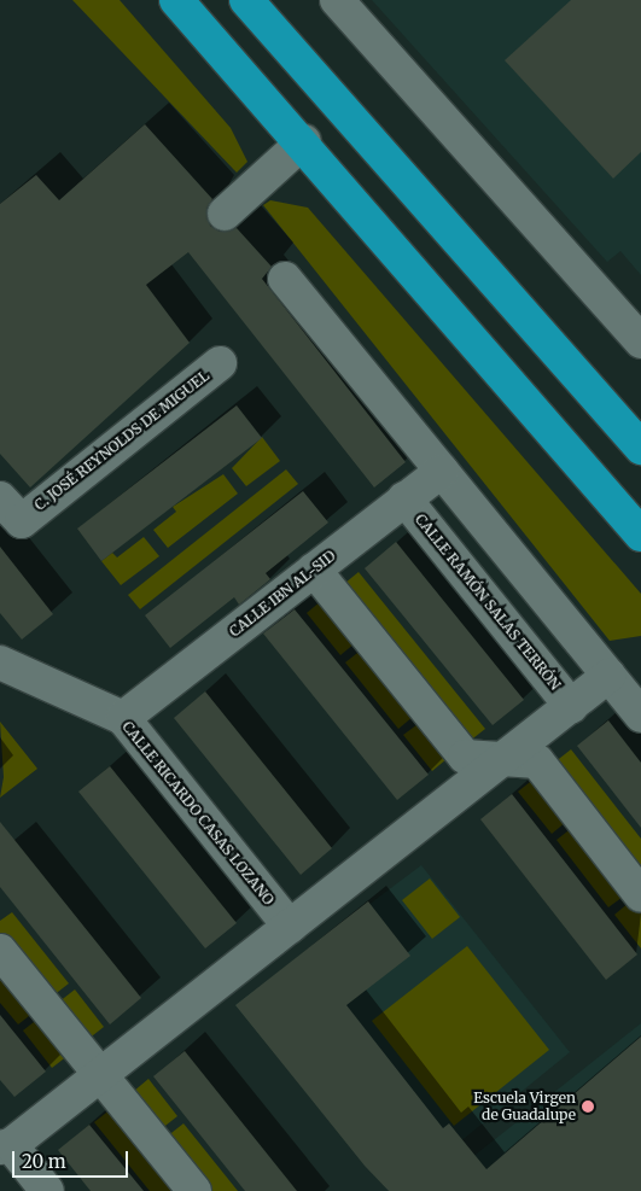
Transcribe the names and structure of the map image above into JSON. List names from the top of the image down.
{
  "streets": {
    "street": [
      "C. JOSÉ REYNOLDS DE MIGUEL",
      "CALLE IBN AL-SID",
      "CALLE RAMÓN SALAS TERRÓN",
      "CALLE RICARDO CASAS LOZANO"
    ]
  },
  "crossings": [
    ["CALLE IBN AL-SID", "CALLE RAMÓN SALAS TERRÓN"],
    ["CALLE IBN AL-SID", "CALLE RICARDO CASAS LOZANO"]
  ],
  "places": ["Escuela Virgen de Guadalupe"],
  "scale_bar": "20 m"
}
